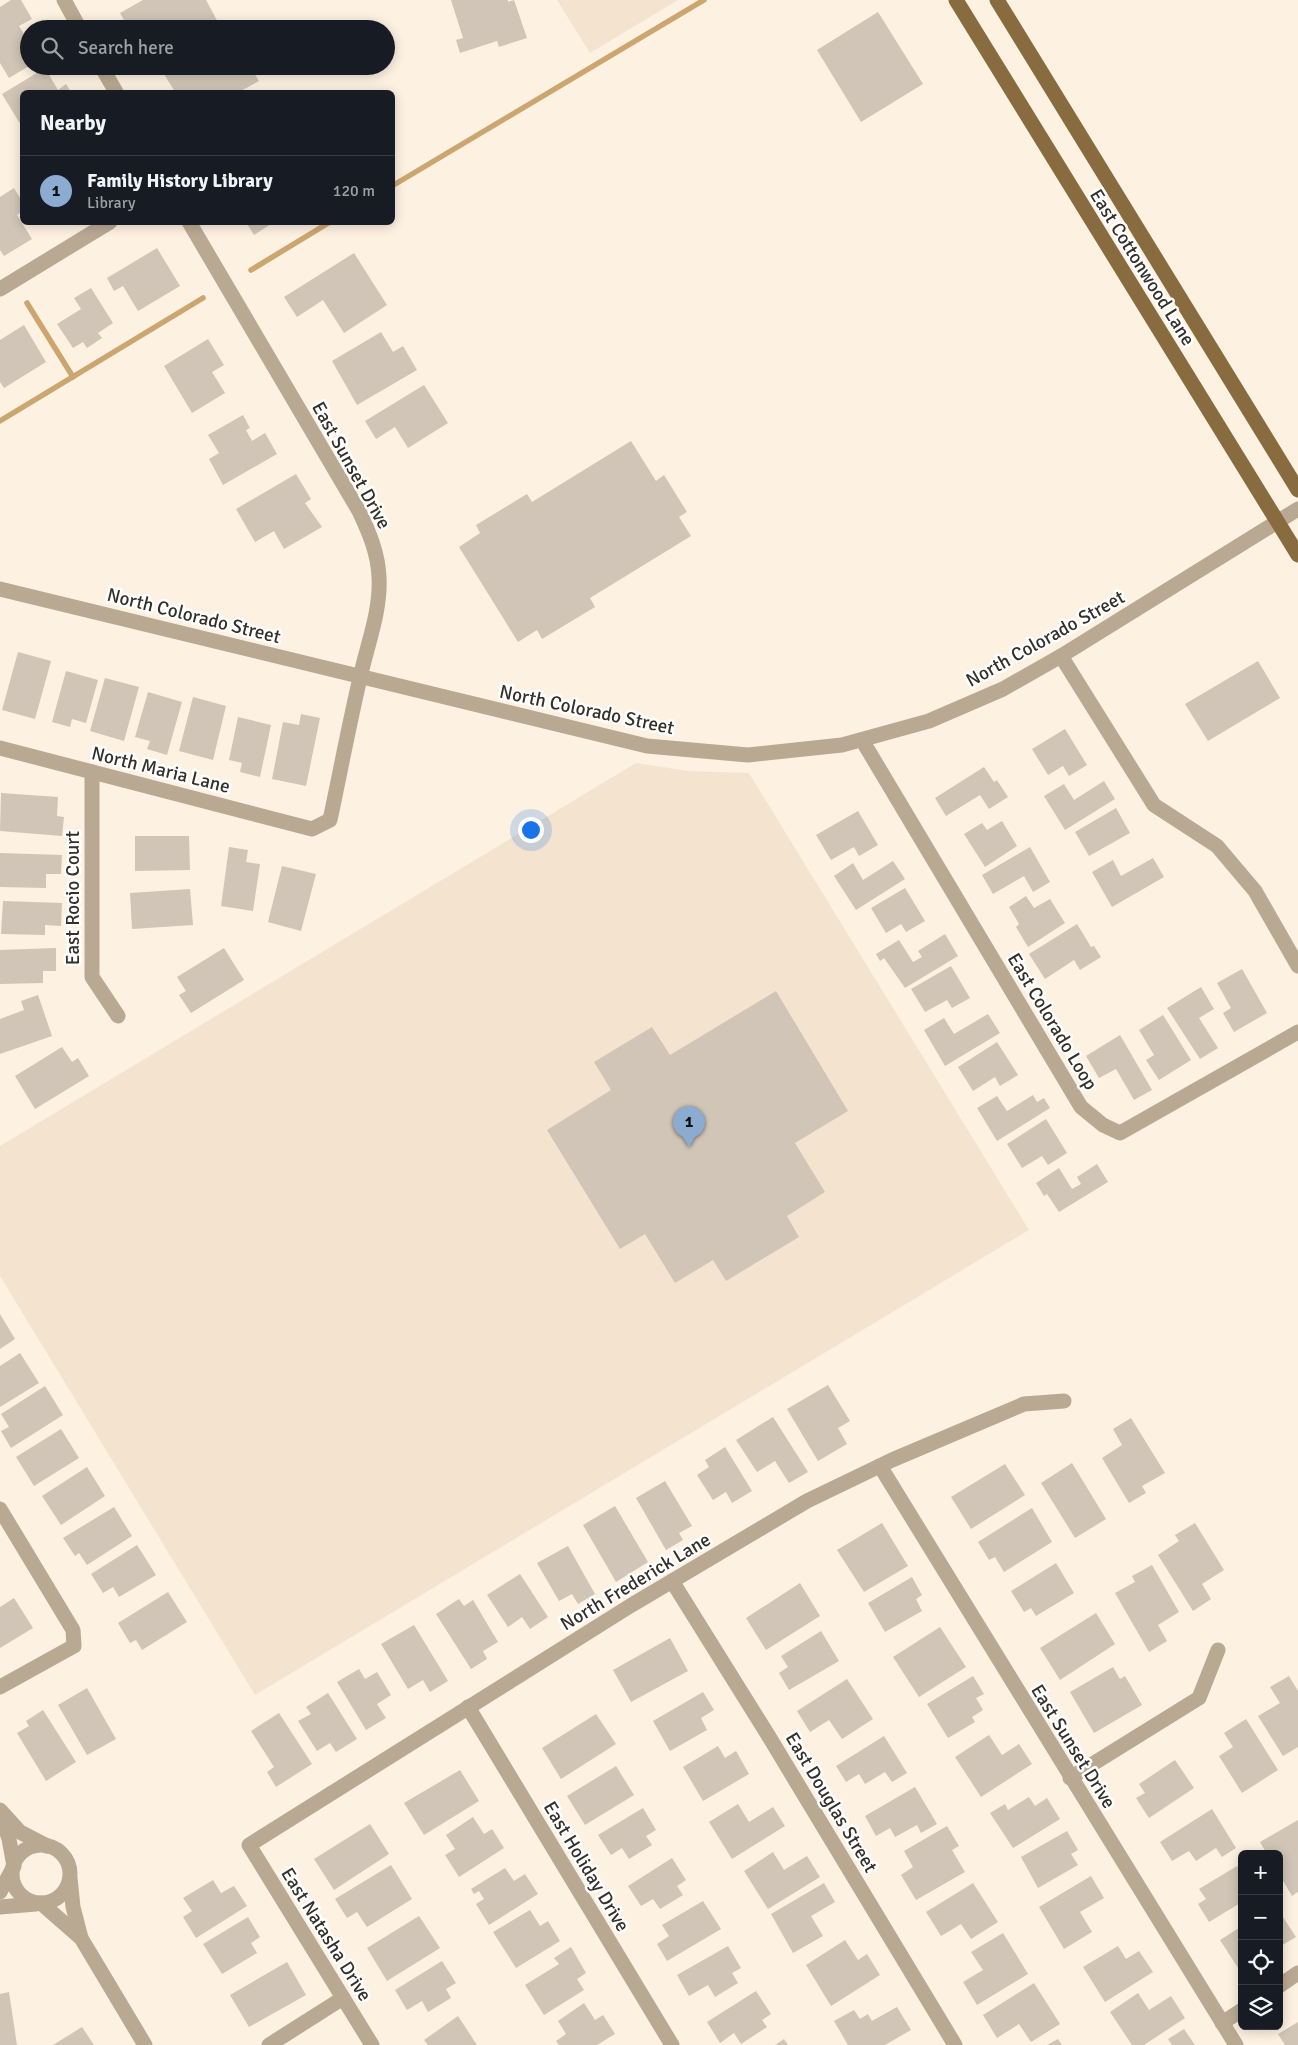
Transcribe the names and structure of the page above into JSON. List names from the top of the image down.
{
  "streets": {
    "main road": ["East Cottonwood Lane"],
    "street": [
      "East Sunset Drive",
      "North Colorado Street",
      "North Maria Lane",
      "East Rocio Court",
      "East Colorado Loop",
      "North Frederick Lane",
      "East Douglas Street",
      "East Holiday Drive",
      "East Natasha Drive"
    ]
  },
  "crossings": [
    ["East Cottonwood Lane", "North Colorado Street"],
    ["East Sunset Drive", "North Colorado Street"],
    ["East Sunset Drive", "North Maria Lane"],
    ["East Sunset Drive", "North Frederick Lane"],
    ["North Colorado Street", "East Colorado Loop"],
    ["North Maria Lane", "East Rocio Court"],
    ["North Frederick Lane", "East Douglas Street"],
    ["North Frederick Lane", "East Holiday Drive"],
    ["North Frederick Lane", "East Natasha Drive"]
  ],
  "page": {
    "search": "Search here",
    "heading": "Nearby",
    "list": [
      {
        "mark": "1",
        "name": "Family History Library",
        "note": "Library",
        "value": "120 m"
      }
    ],
    "pins": "1",
    "map_buttons": ["+", "−"]
  }
}
